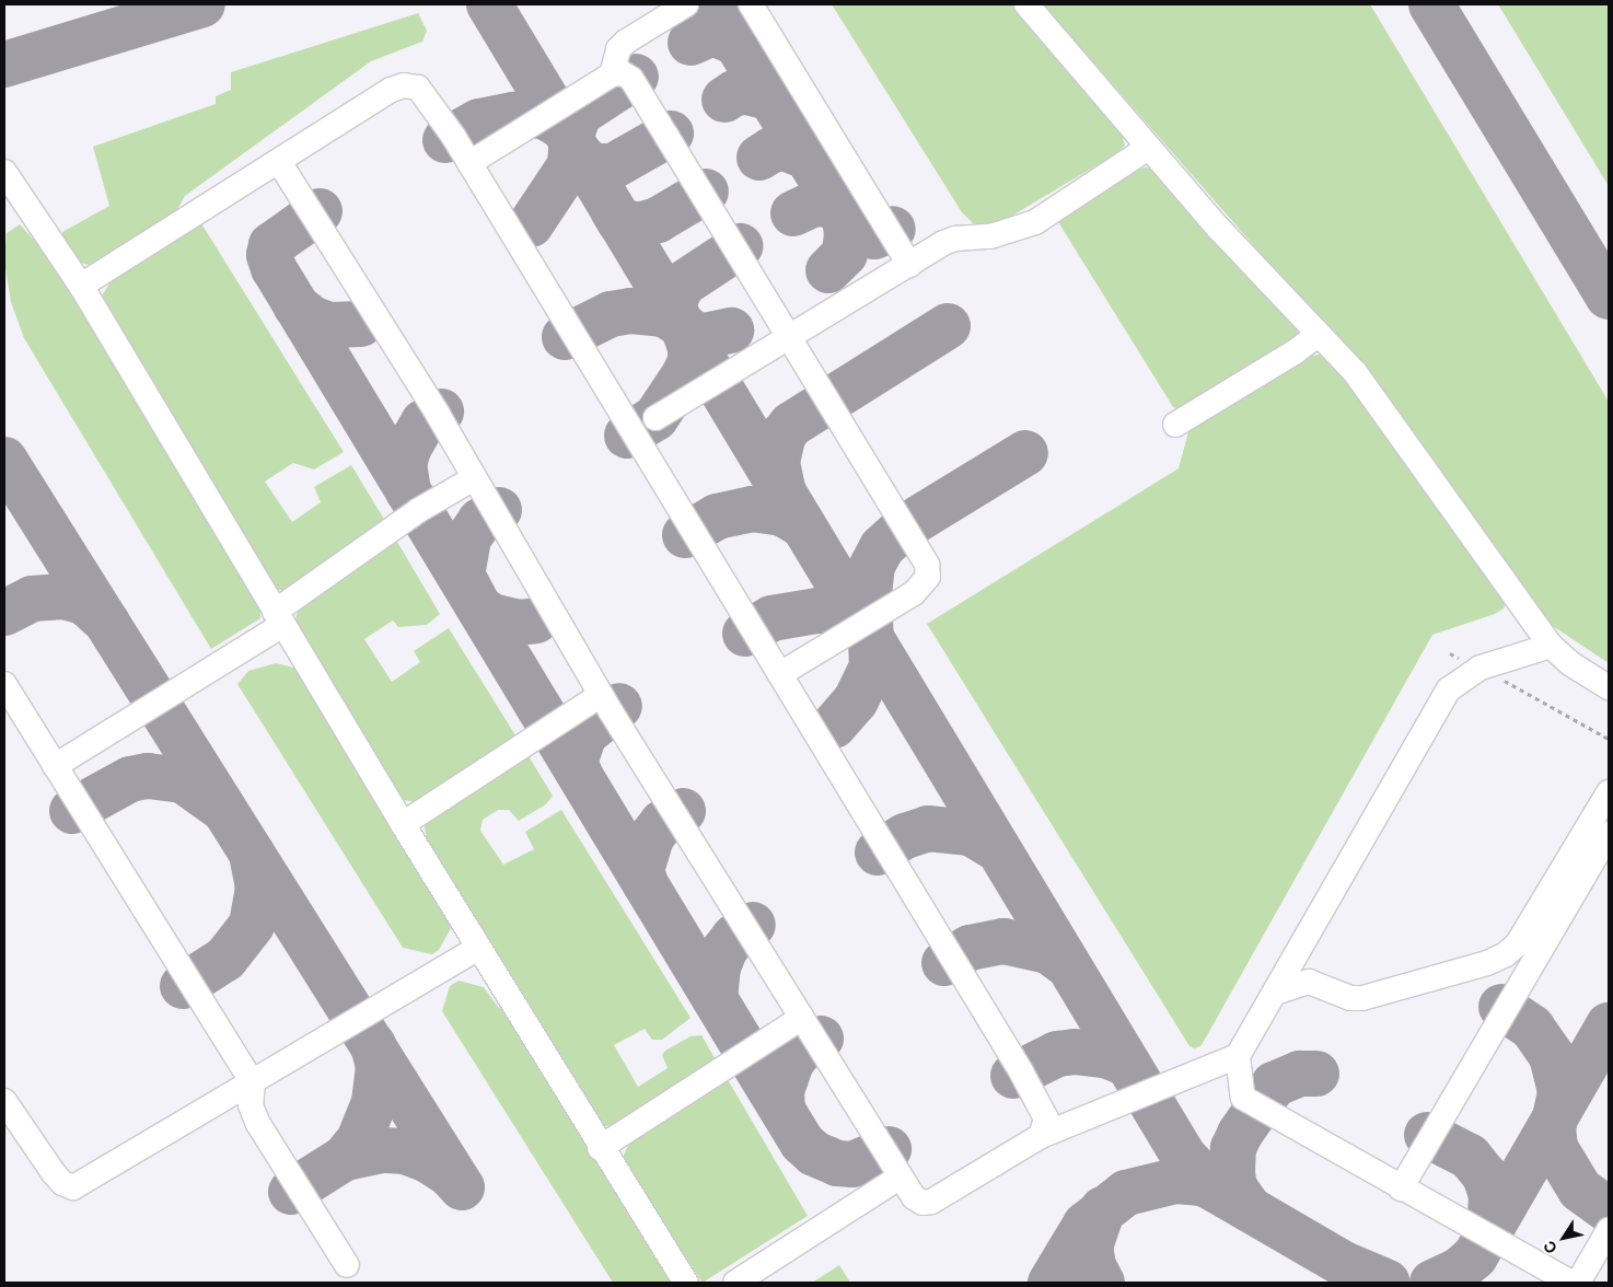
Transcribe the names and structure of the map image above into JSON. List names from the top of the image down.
{
  "north": "bottom left"
}
